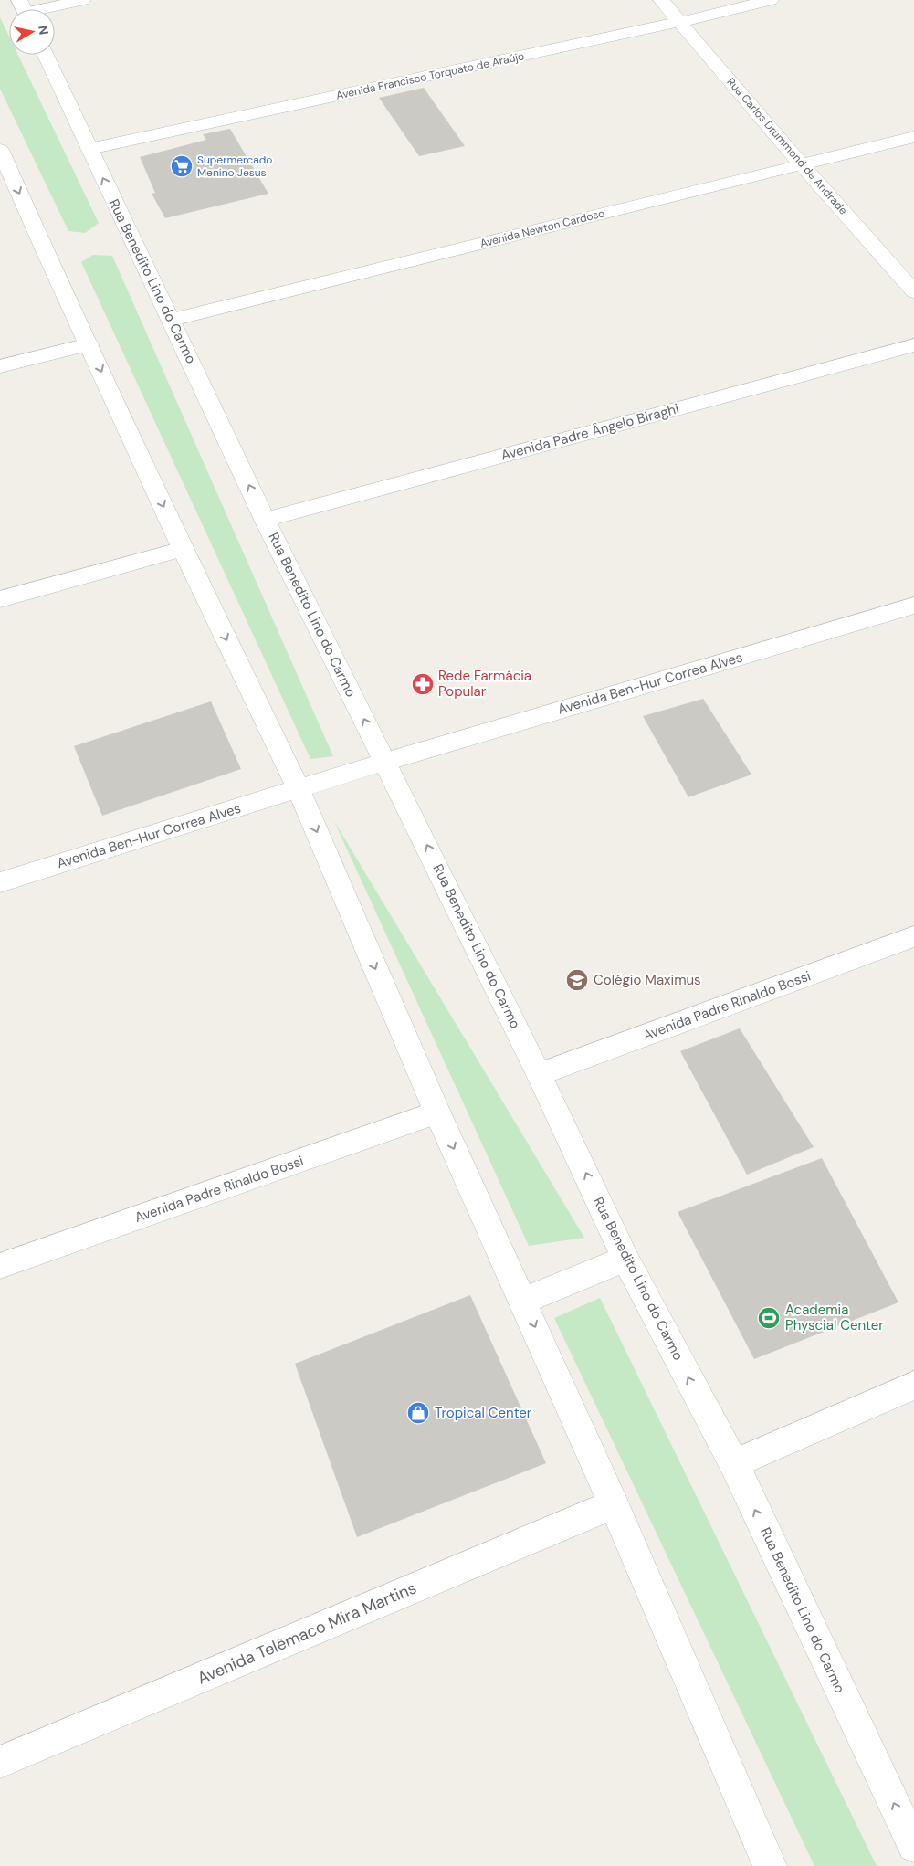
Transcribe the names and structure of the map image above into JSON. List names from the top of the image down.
{
  "streets": {
    "street": [
      "Avenida Francisco Torquato de Araújo",
      "Rua Carlos Drummond de Andrade",
      "Avenida Newton Cardoso",
      "Rua Benedito Lino do Carmo",
      "Avenida Padre Ângelo Biraghi",
      "Avenida Ben-Hur Correa Alves",
      "Avenida Padre Rinaldo Bossi",
      "Avenida Telêmaco Mira Martins"
    ]
  },
  "crossings": [
    ["Avenida Francisco Torquato de Araújo", "Rua Carlos Drummond de Andrade"],
    ["Avenida Francisco Torquato de Araújo", "Rua Benedito Lino do Carmo"],
    ["Rua Carlos Drummond de Andrade", "Avenida Newton Cardoso"],
    ["Avenida Newton Cardoso", "Rua Benedito Lino do Carmo"],
    ["Rua Benedito Lino do Carmo", "Avenida Padre Ângelo Biraghi"],
    ["Rua Benedito Lino do Carmo", "Avenida Ben-Hur Correa Alves"],
    ["Rua Benedito Lino do Carmo", "Avenida Padre Rinaldo Bossi"]
  ],
  "places": {
    "supermarket": ["Supermercado Menino Jesus"],
    "pharmacy": ["Rede Farmácia Popular"],
    "school or university": ["Colégio Maximus"],
    "sports": ["Academia Physcial Center"],
    "shop": ["Tropical Center"]
  },
  "north": "right"
}
